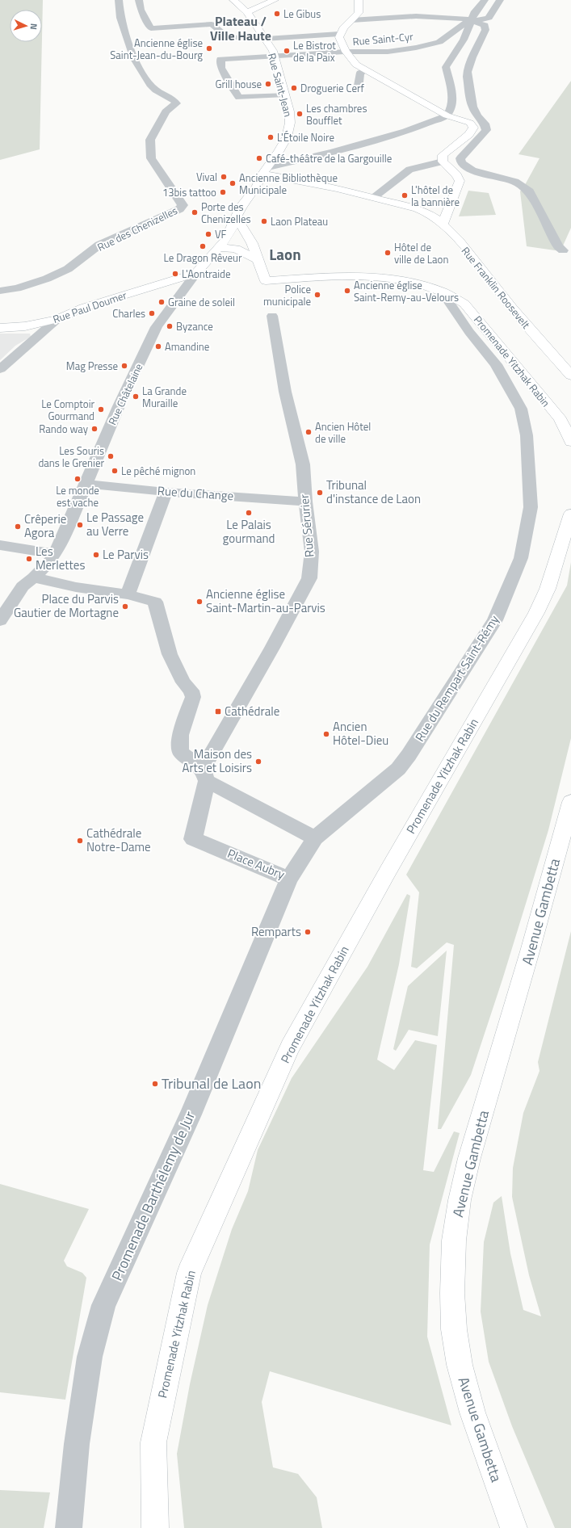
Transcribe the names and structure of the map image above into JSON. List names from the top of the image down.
{
  "streets": {
    "street": [
      "Rue Saint-Cyr",
      "Rue Saint-Jean",
      "Rue des Chenizelles",
      "Rue Franklin Roosevelt",
      "Rue Paul Doumer",
      "Promenade Yitzhak Rabin",
      "Rue Châtelaine",
      "Rue du Change",
      "Rue Sérurier",
      "Rue du Rempart Saint-Rémy",
      "Place Aubry",
      "Avenue Gambetta",
      "Promenade Barthélemy de Jur"
    ]
  },
  "crossings": [
    ["Rue Saint-Cyr", "Rue Saint-Jean"],
    ["Rue Saint-Jean", "Rue Franklin Roosevelt"],
    ["Rue Saint-Jean", "Rue Châtelaine"],
    ["Rue Paul Doumer", "Rue Châtelaine"],
    ["Promenade Yitzhak Rabin", "Rue du Rempart Saint-Rémy"],
    ["Rue Châtelaine", "Rue du Change"],
    ["Rue du Change", "Rue Sérurier"],
    ["Rue Sérurier", "Place Aubry"],
    ["Rue du Rempart Saint-Rémy", "Place Aubry"],
    ["Place Aubry", "Promenade Barthélemy de Jur"]
  ],
  "districts": ["Plateau / Ville Haute", "Laon"],
  "places": {
    "other": [
      "Le Gibus",
      "Ancienne église Saint-Jean-du-Bourg",
      "Le Bistrot de la Paix",
      "Grill house",
      "Droguerie Cerf",
      "Les chambres Boufflet",
      "L'Étoile Noire",
      "Café-théâtre de la Gargouille",
      "Vival",
      "Ancienne Bibliothèque Municipale",
      "13bis tattoo",
      "L'hôtel de la bannière",
      "Porte des Chenizelles",
      "Laon Plateau",
      "VF",
      "Le Dragon Rêveur",
      "Hôtel de ville de Laon",
      "L'Aontraide",
      "Ancienne église Saint-Remy-au-Velours",
      "Police municipale",
      "Graine de soleil",
      "Charles",
      "Byzance",
      "Amandine",
      "Mag Presse",
      "La Grande Muraille",
      "Le Comptoir Gourmand",
      "Rando way",
      "Ancien Hôtel de ville",
      "Les Souris dans le Grenier",
      "Le pêché mignon",
      "Le monde est vache",
      "Tribunal d'instance de Laon",
      "Le Palais gourmand",
      "Le Passage au Verre",
      "Crêperie Agora",
      "Le Parvis",
      "Les Merlettes",
      "Ancienne église Saint-Martin-au-Parvis",
      "Place du Parvis Gautier de Mortagne",
      "Ancien Hôtel-Dieu",
      "Maison des Arts et Loisirs",
      "Cathédrale Notre-Dame",
      "Remparts",
      "Tribunal de Laon"
    ],
    "transit": ["Cathédrale"]
  },
  "north": "right"
}
